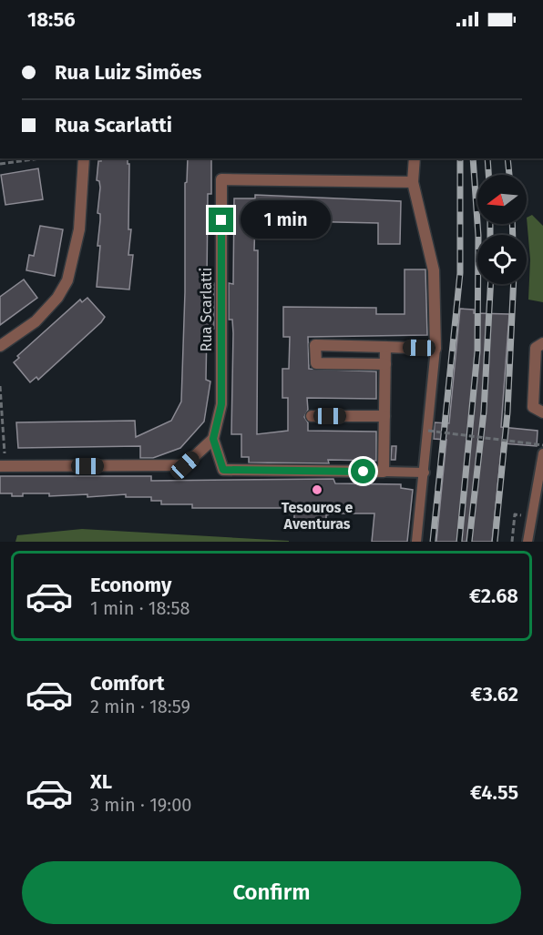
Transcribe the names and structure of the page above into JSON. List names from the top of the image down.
{
  "streets": {
    "street": ["Rua Scarlatti"]
  },
  "places": ["Tesouros e Aventuras"],
  "north": "left",
  "page": {
    "status": "18:56",
    "banner": ["Rua Luiz Simões", "Rua Scarlatti"],
    "bubble": "1 min",
    "list": [
      {
        "name": "Economy",
        "note": "1 min · 18:58",
        "value": "€2.68"
      },
      {
        "name": "Comfort",
        "note": "2 min · 18:59",
        "value": "€3.62"
      },
      {
        "name": "XL",
        "note": "3 min · 19:00",
        "value": "€4.55"
      }
    ],
    "buttons": "Confirm"
  }
}
